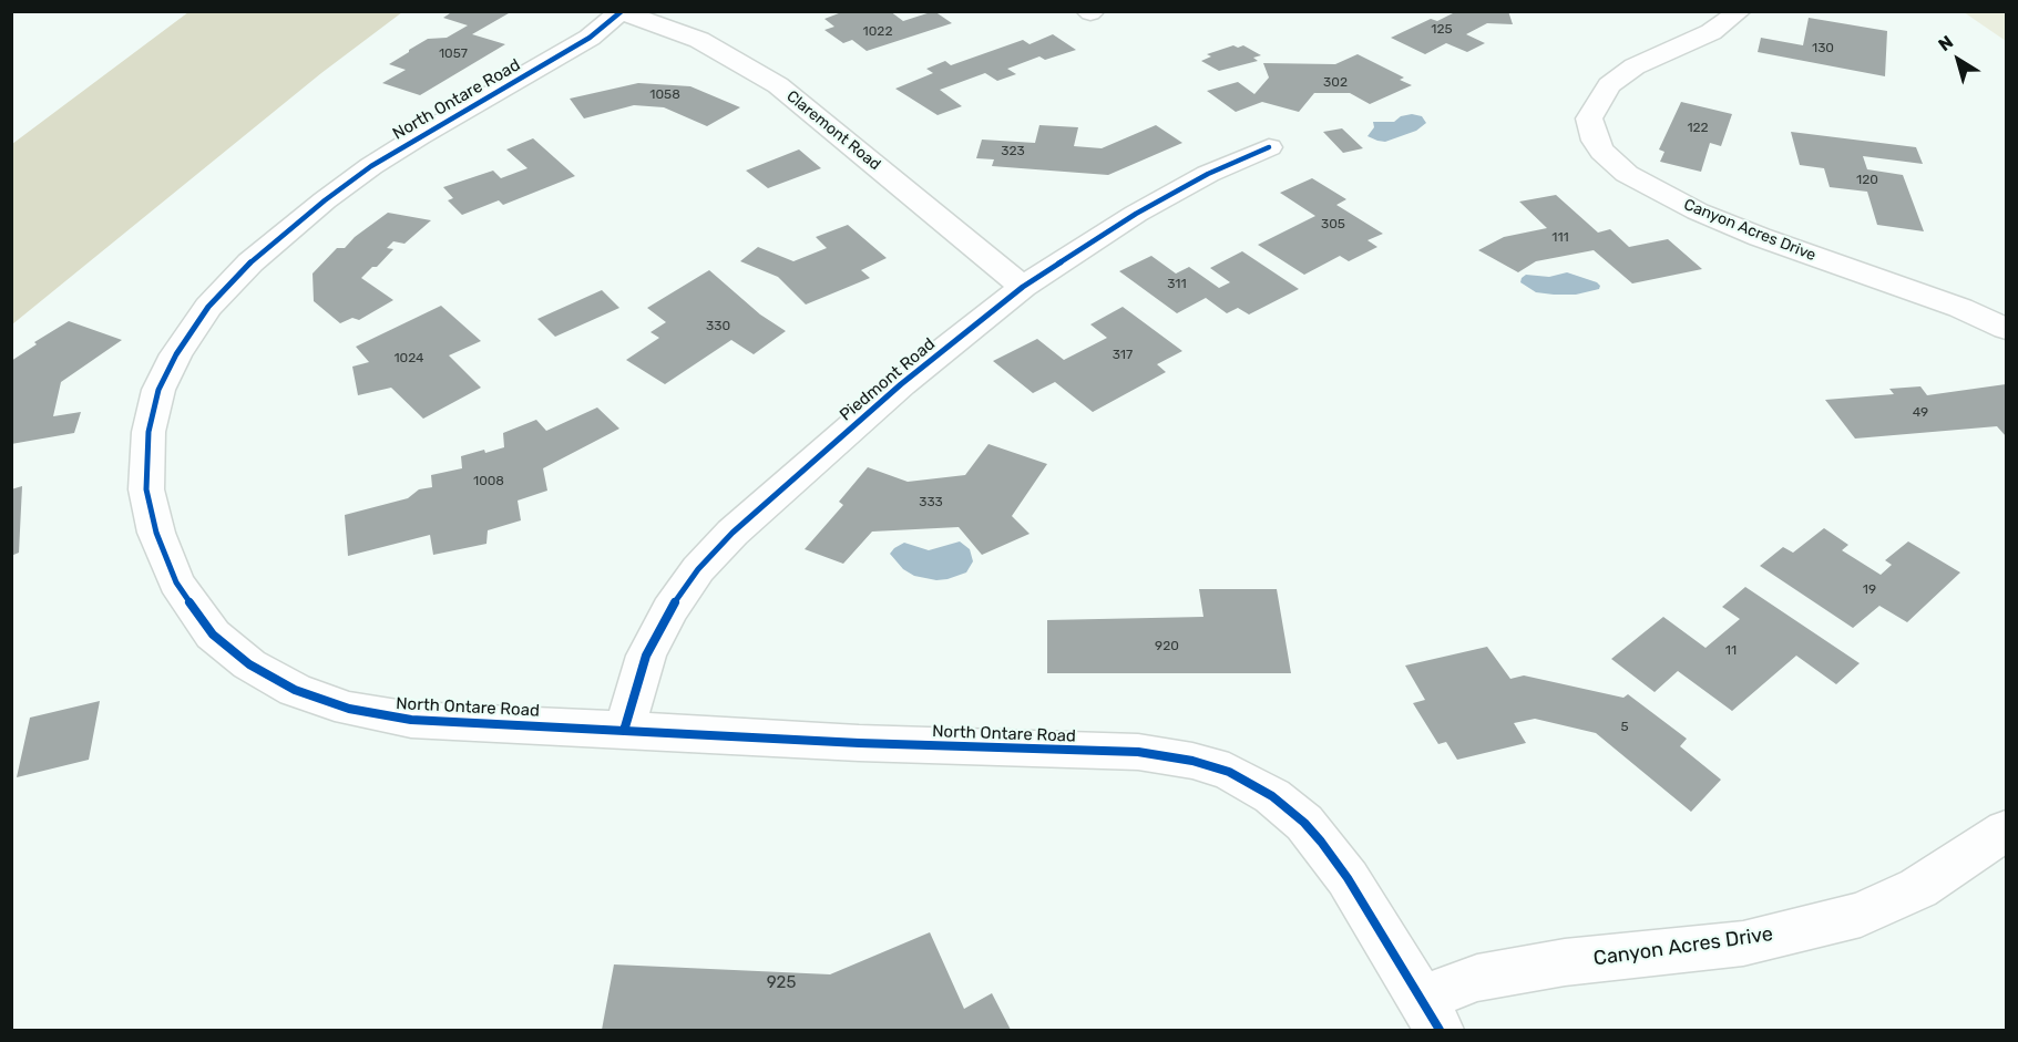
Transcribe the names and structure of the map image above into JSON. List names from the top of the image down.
{
  "streets": {
    "street": [
      "North Ontare Road",
      "Claremont Road",
      "Canyon Acres Drive",
      "Piedmont Road"
    ]
  },
  "crossings": [
    ["North Ontare Road", "Claremont Road"],
    ["North Ontare Road", "Canyon Acres Drive"],
    ["North Ontare Road", "Piedmont Road"],
    ["Claremont Road", "Piedmont Road"]
  ],
  "house_numbers": [
    "125",
    "1022",
    "130",
    "1057",
    "302",
    "1058",
    "122",
    "323",
    "120",
    "305",
    "111",
    "311",
    "330",
    "317",
    "1024",
    "49",
    "1008",
    "333",
    "19",
    "920",
    "11",
    "5",
    "925"
  ],
  "north": "top left"
}
